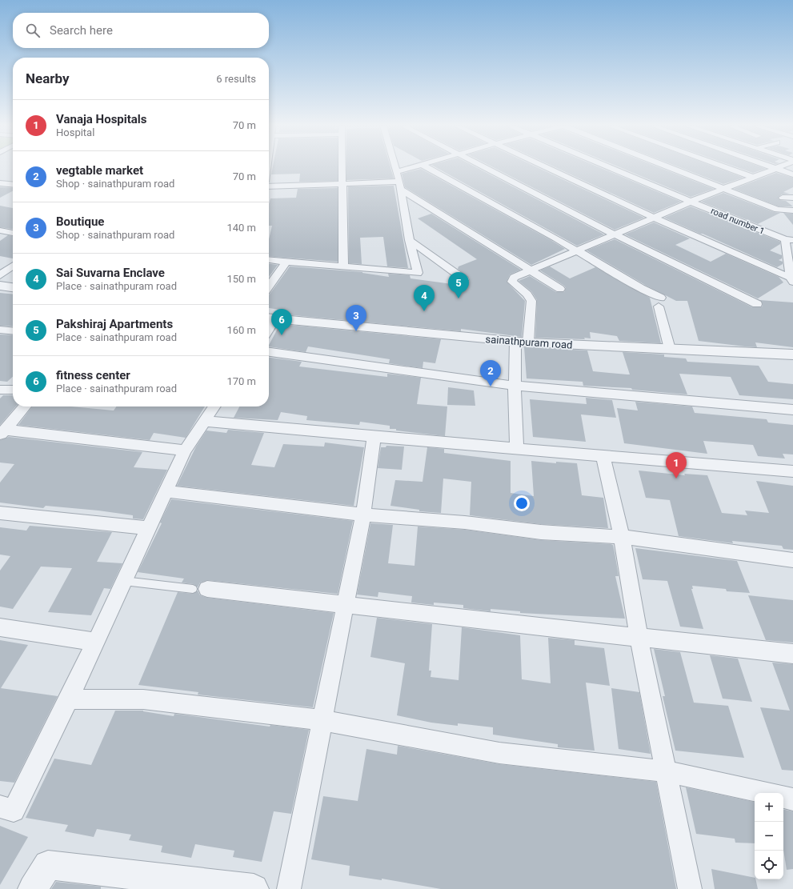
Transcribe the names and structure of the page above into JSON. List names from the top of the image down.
{
  "streets": {
    "street": ["road number 1", "sainathpuram road"]
  },
  "page": {
    "search": "Search here",
    "heading": ["Nearby", "6 results"],
    "list": [
      {
        "mark": "1",
        "name": "Vanaja Hospitals",
        "note": "Hospital",
        "value": "70 m"
      },
      {
        "mark": "2",
        "name": "vegtable market",
        "note": "Shop · sainathpuram road",
        "value": "70 m"
      },
      {
        "mark": "3",
        "name": "Boutique",
        "note": "Shop · sainathpuram road",
        "value": "140 m"
      },
      {
        "mark": "4",
        "name": "Sai Suvarna Enclave",
        "note": "Place · sainathpuram road",
        "value": "150 m"
      },
      {
        "mark": "5",
        "name": "Pakshiraj Apartments",
        "note": "Place · sainathpuram road",
        "value": "160 m"
      },
      {
        "mark": "6",
        "name": "fitness center",
        "note": "Place · sainathpuram road",
        "value": "170 m"
      }
    ],
    "pins": [
      "5",
      "4",
      "3",
      "6",
      "2",
      "1"
    ],
    "map_buttons": ["+", "−"]
  }
}
